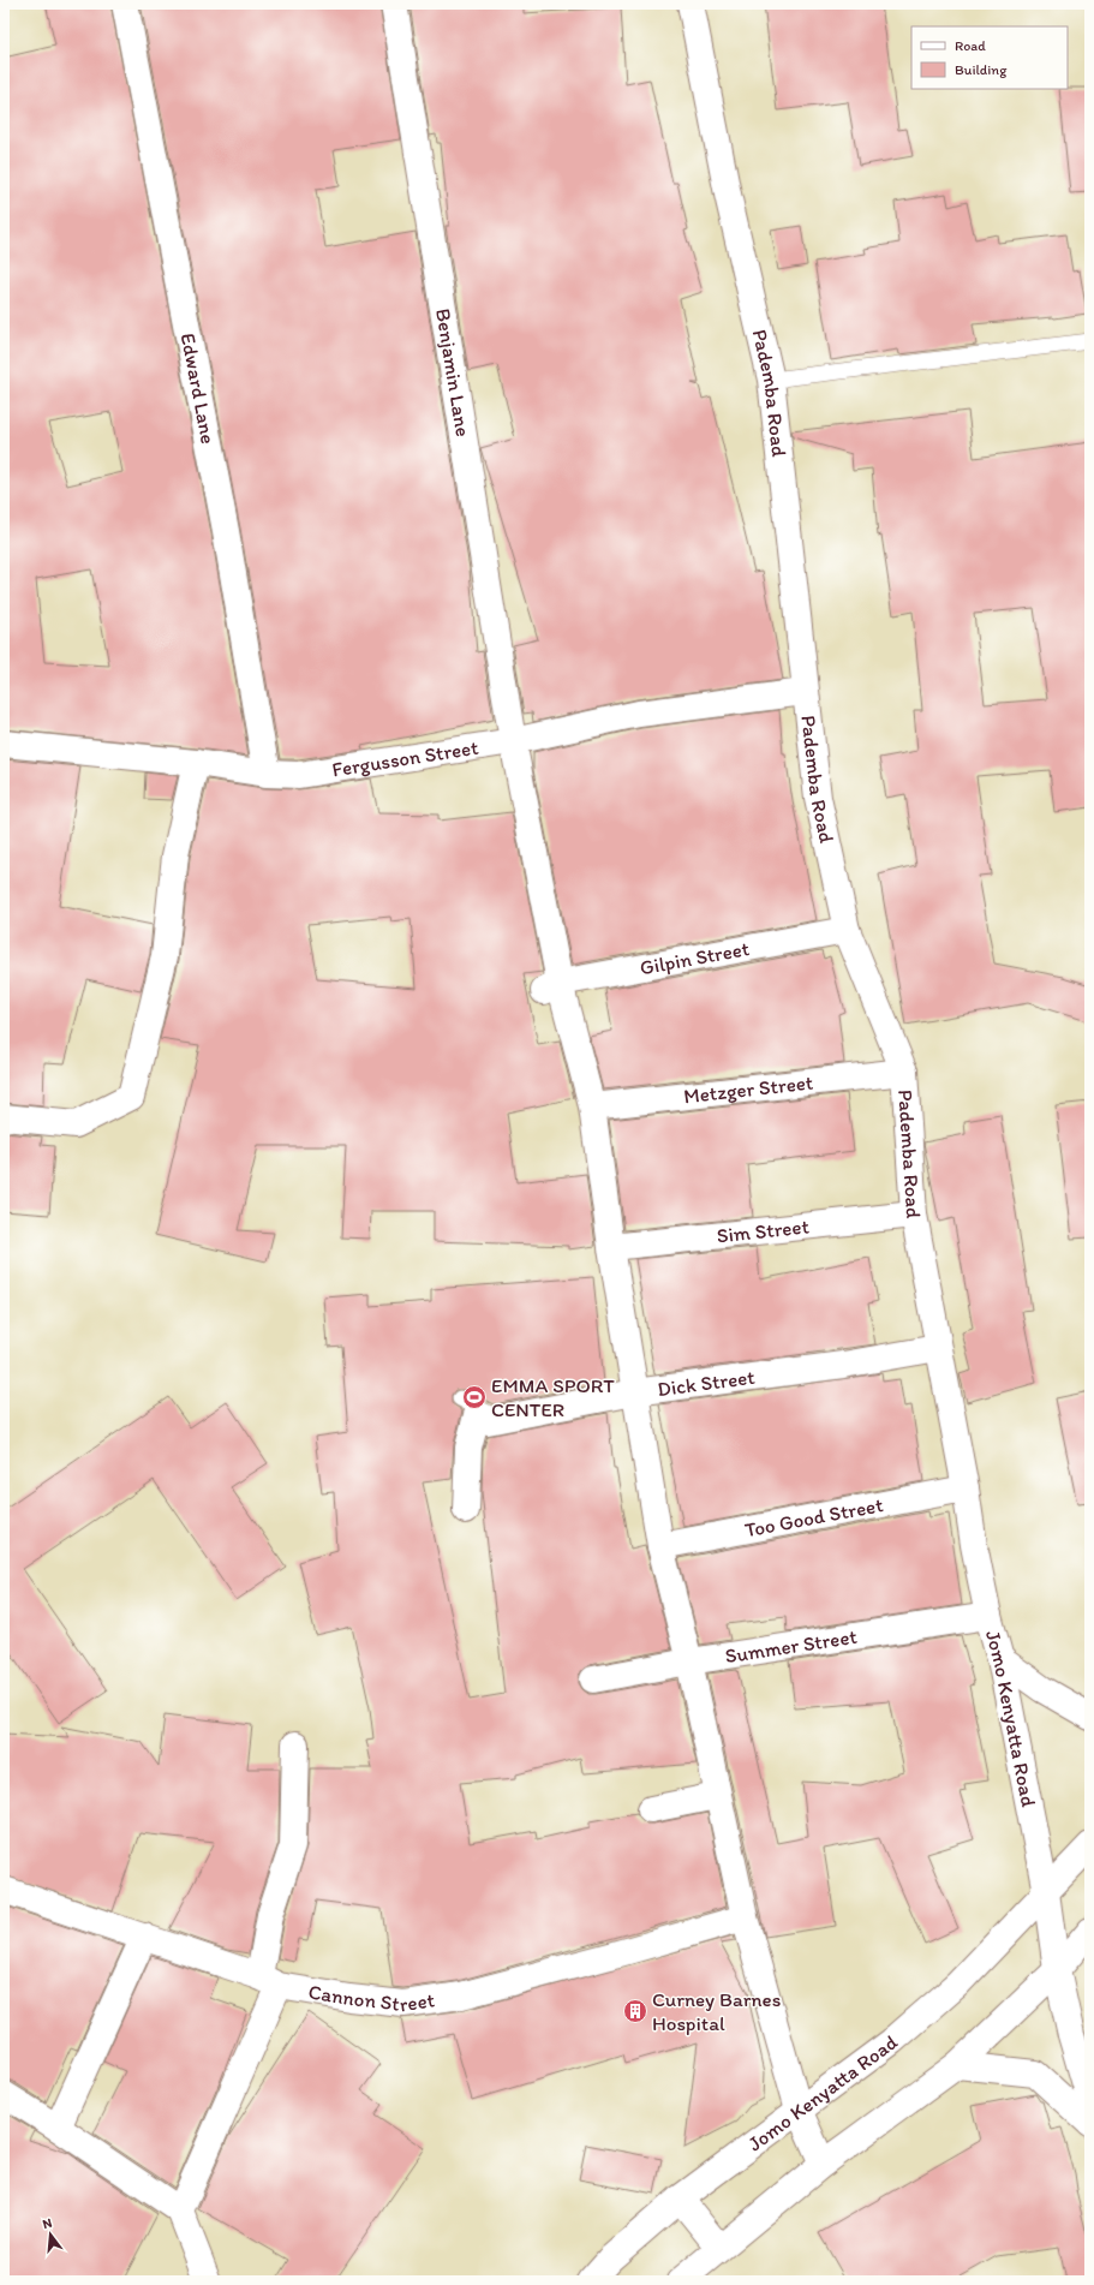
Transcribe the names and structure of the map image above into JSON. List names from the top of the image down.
{
  "streets": {
    "street": [
      "Benjamin Lane",
      "Edward Lane",
      "Pademba Road",
      "Fergusson Street",
      "Gilpin Street",
      "Metzger Street",
      "Sim Street",
      "Dick Street",
      "Too Good Street",
      "Summer Street",
      "Jomo Kenyatta Road",
      "Cannon Street"
    ]
  },
  "crossings": [
    ["Benjamin Lane", "Fergusson Street"],
    ["Benjamin Lane", "Gilpin Street"],
    ["Benjamin Lane", "Metzger Street"],
    ["Benjamin Lane", "Sim Street"],
    ["Benjamin Lane", "Dick Street"],
    ["Benjamin Lane", "Too Good Street"],
    ["Benjamin Lane", "Summer Street"],
    ["Benjamin Lane", "Jomo Kenyatta Road"],
    ["Benjamin Lane", "Cannon Street"],
    ["Edward Lane", "Fergusson Street"],
    ["Pademba Road", "Fergusson Street"],
    ["Pademba Road", "Gilpin Street"],
    ["Pademba Road", "Metzger Street"],
    ["Pademba Road", "Sim Street"],
    ["Pademba Road", "Dick Street"],
    ["Pademba Road", "Too Good Street"],
    ["Pademba Road", "Jomo Kenyatta Road"],
    ["Summer Street", "Jomo Kenyatta Road"]
  ],
  "places": {
    "sports": ["EMMA SPORT CENTER"],
    "building": ["Curney Barnes Hospital"]
  },
  "legend": ["Road", "Building"],
  "north": "top"
}
